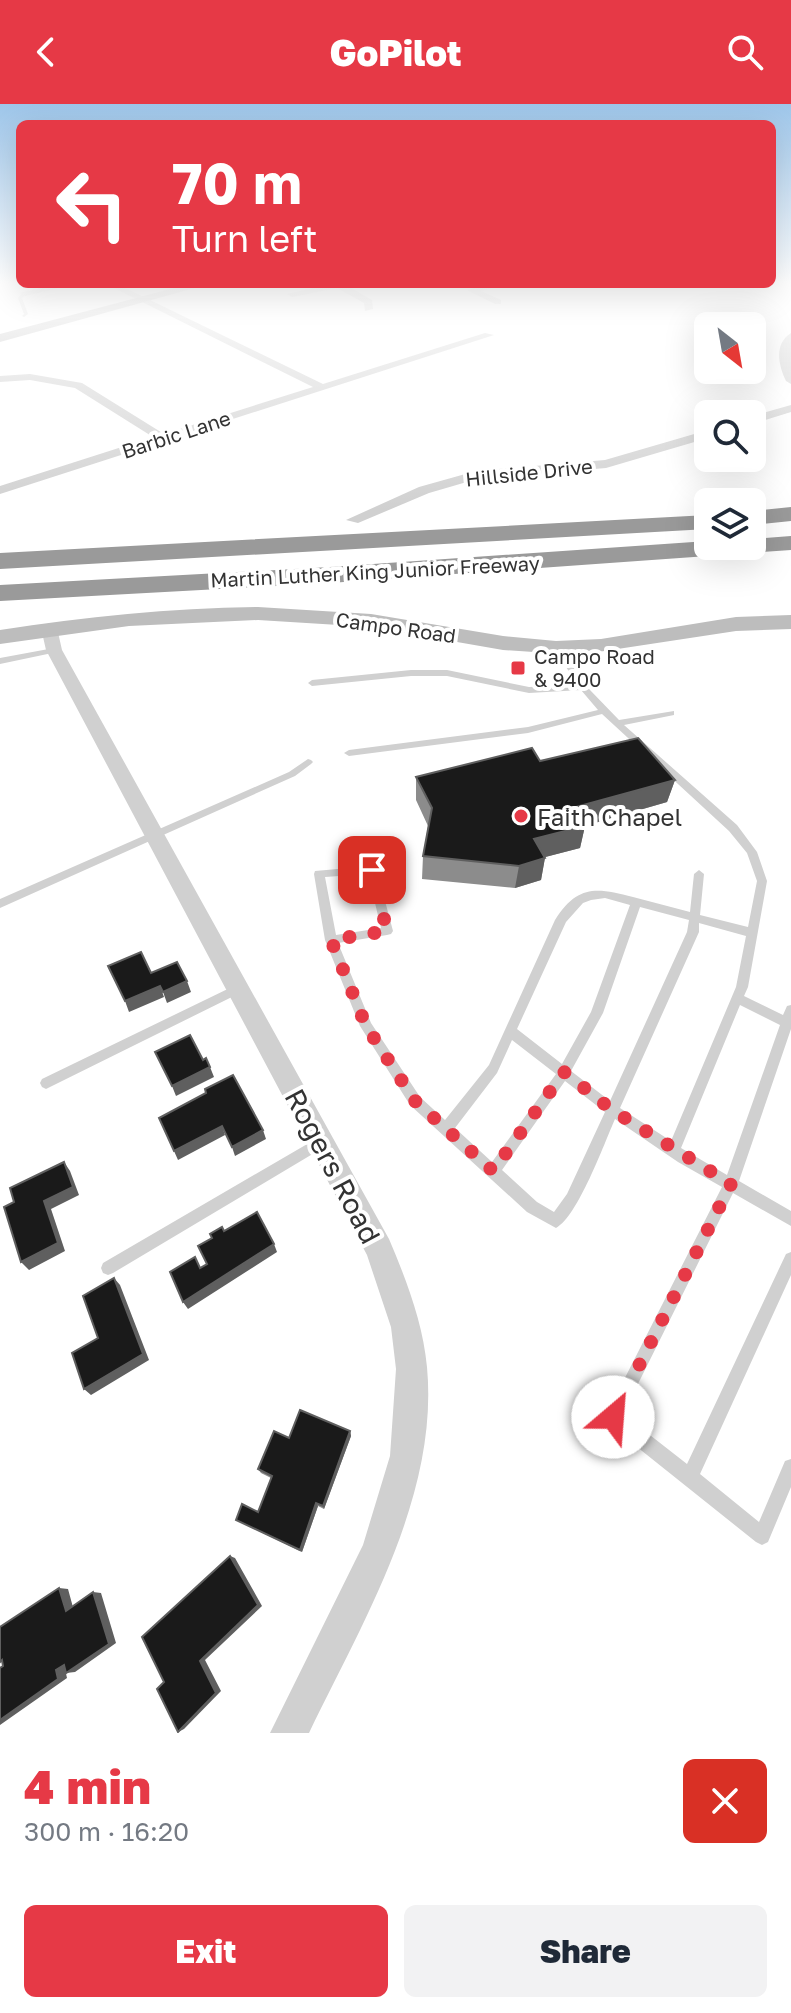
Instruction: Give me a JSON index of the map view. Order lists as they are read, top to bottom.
{
  "streets": {
    "highway": ["Martin Luther King Junior Freeway"],
    "main road": ["Campo Road"],
    "street": ["Barbic Lane", "Hillside Drive", "Rogers Road"]
  },
  "crossings": [
    ["Campo Road", "Rogers Road"]
  ],
  "places": {
    "transit": ["Campo Road & 9400"],
    "other": ["Faith Chapel"]
  },
  "north": "bottom right",
  "page": {
    "header": "GoPilot",
    "turn": ["70 m", "Turn left"],
    "heading": ["4 min", "300 m · 16:20"],
    "buttons": ["Exit", "Share"]
  }
}
